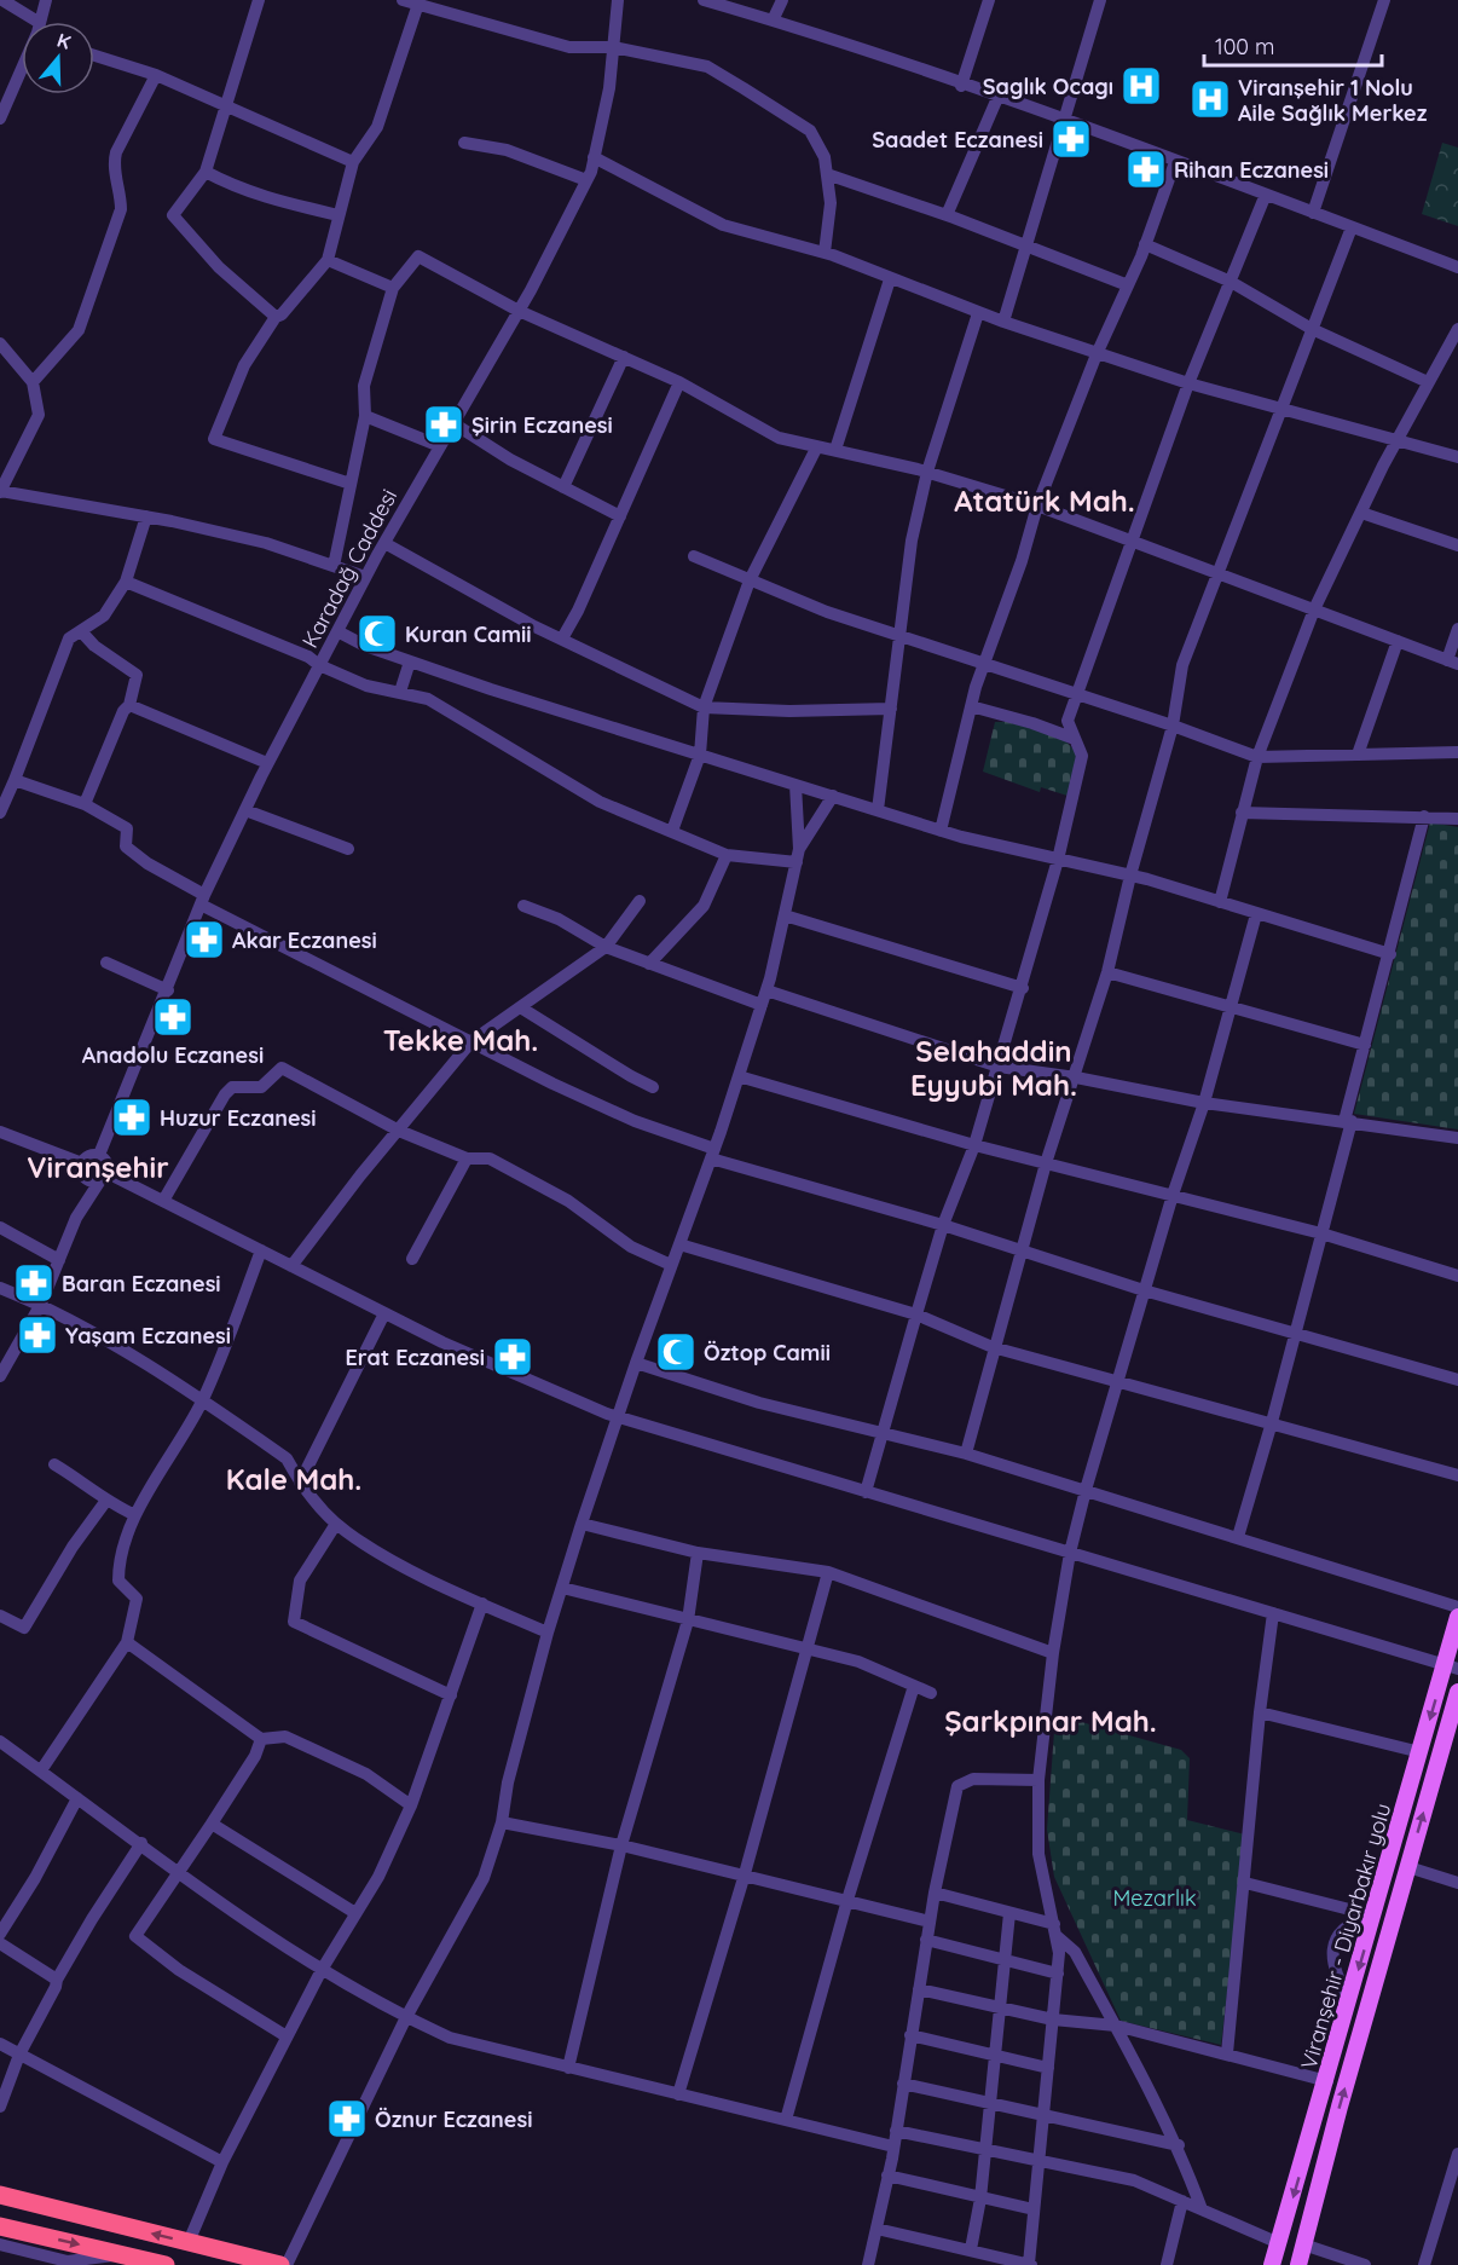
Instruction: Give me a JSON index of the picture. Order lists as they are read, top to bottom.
{
  "streets": {
    "main road": ["Viranşehir - Diyarbakır yolu"],
    "street": ["Karadağ Caddesi"]
  },
  "districts": [
    "Atatürk Mah.",
    "Tekke Mah.",
    "Selahaddin Eyyubi Mah.",
    "Viranşehir",
    "Kale Mah.",
    "Şarkpınar Mah."
  ],
  "parks": ["Mezarlık"],
  "places": {
    "hospital": ["Saglık Ocagı", "Viranşehir 1 Nolu Aile Sağlık Merkez"],
    "pharmacy": [
      "Saadet Eczanesi",
      "Rihan Eczanesi",
      "Şirin Eczanesi",
      "Akar Eczanesi",
      "Anadolu Eczanesi",
      "Huzur Eczanesi",
      "Baran Eczanesi",
      "Yaşam Eczanesi",
      "Erat Eczanesi",
      "Öznur Eczanesi"
    ],
    "mosque": ["Kuran Camii", "Öztop Camii"]
  },
  "scale_bar": "100 m",
  "north": "top"
}
